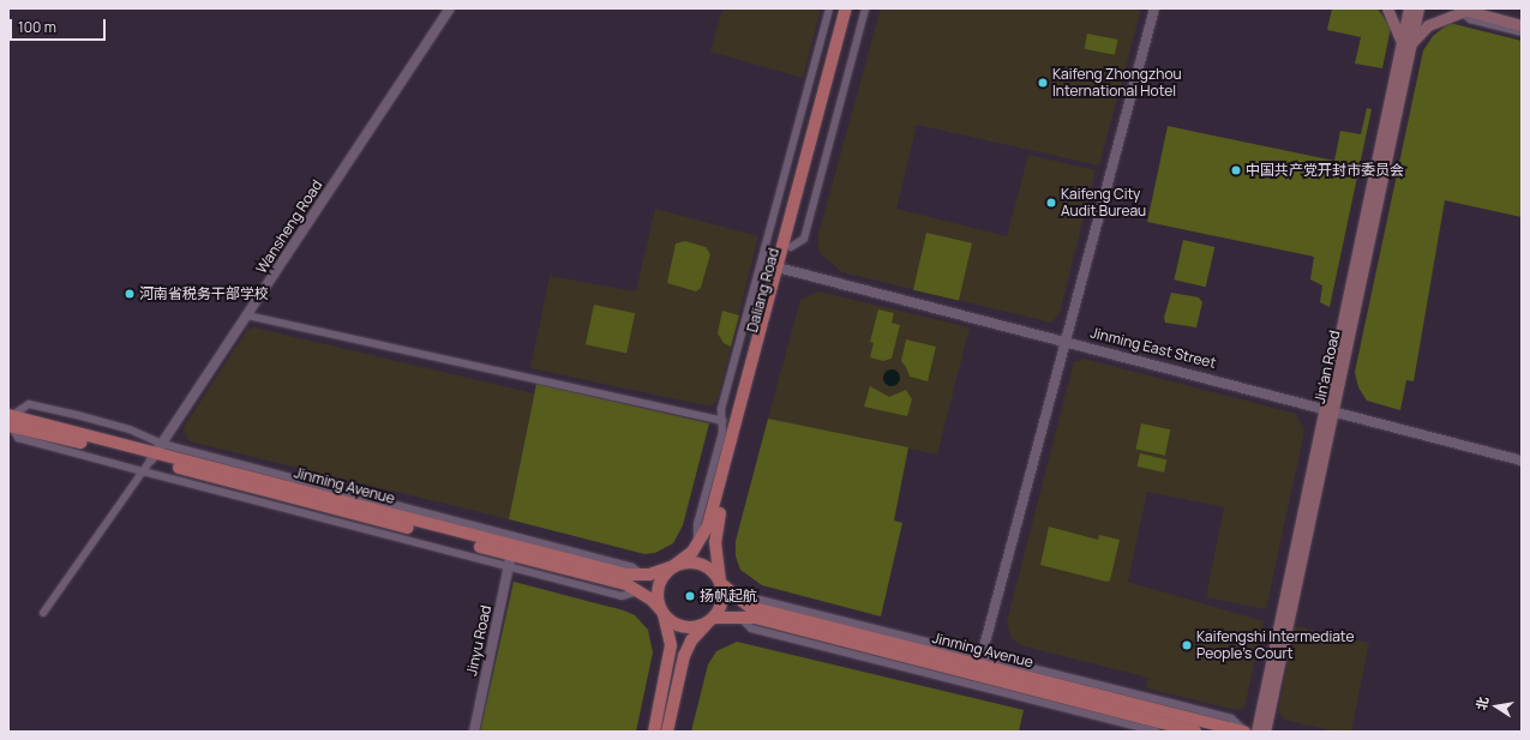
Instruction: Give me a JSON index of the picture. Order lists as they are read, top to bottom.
{
  "streets": {
    "main road": ["Daliang Road", "Jin'an Road", "Jinming Avenue"],
    "street": ["Wansheng Road", "Jinming East Street", "Jinyu Road"]
  },
  "crossings": [
    ["Wansheng Road", "Jinming Avenue"],
    ["Daliang Road", "Jinming East Street"],
    ["Daliang Road", "Jinming Avenue"],
    ["Jinming East Street", "Jin'an Road"],
    ["Jinming Avenue", "Jinyu Road"]
  ],
  "places": [
    "Kaifeng Zhongzhou International Hotel",
    "中国共产党开封市委员会",
    "Kaifeng City Audit Bureau",
    "河南省税务干部学校",
    "扬帆起航",
    "Kaifengshi Intermediate People's Court"
  ],
  "scale_bar": "100 m",
  "north": "left"
}
